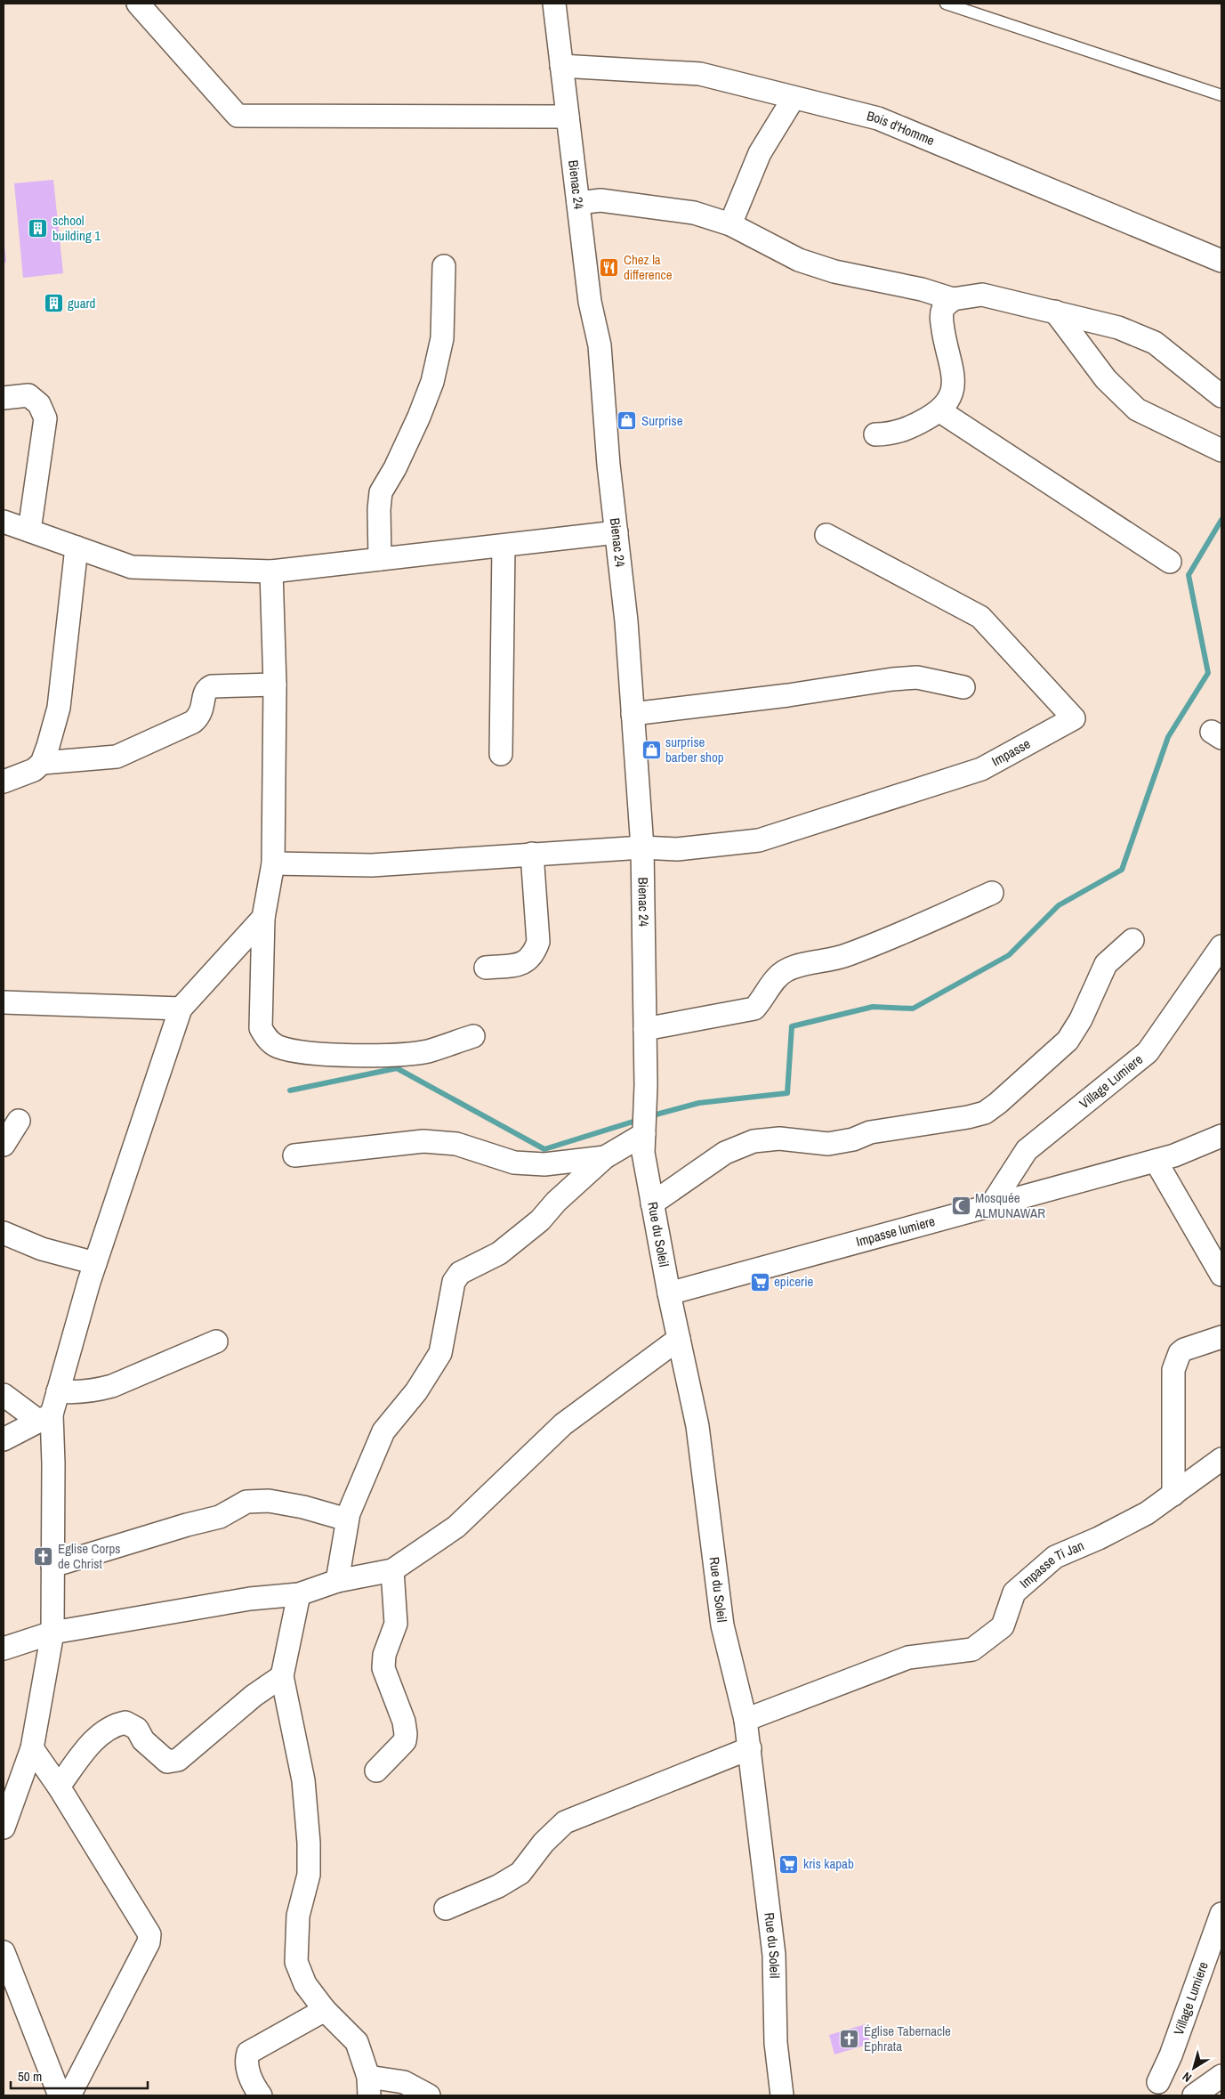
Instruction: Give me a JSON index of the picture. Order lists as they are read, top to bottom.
{
  "streets": {
    "street": [
      "Bois d'Homme",
      "Bienac 24",
      "Impasse",
      "Village Lumiere",
      "Impasse lumiere",
      "Rue du Soleil",
      "Impasse Ti Jan"
    ]
  },
  "crossings": [
    ["Bois d'Homme", "Bienac 24"],
    ["Bienac 24", "Impasse"],
    ["Bienac 24", "Rue du Soleil"],
    ["Village Lumiere", "Impasse lumiere"],
    ["Impasse lumiere", "Rue du Soleil"],
    ["Rue du Soleil", "Impasse Ti Jan"]
  ],
  "places": {
    "building": ["school building 1", "guard"],
    "restaurant": ["Chez la difference"],
    "shop": ["Surprise", "surprise barber shop"],
    "mosque": ["Mosquée ALMUNAWAR"],
    "supermarket": ["epicerie", "kris kapab"],
    "church": ["Eglise Corps de Christ", "Église Tabernacle Ephrata"]
  },
  "scale_bar": "50 m",
  "north": "bottom left"
}
